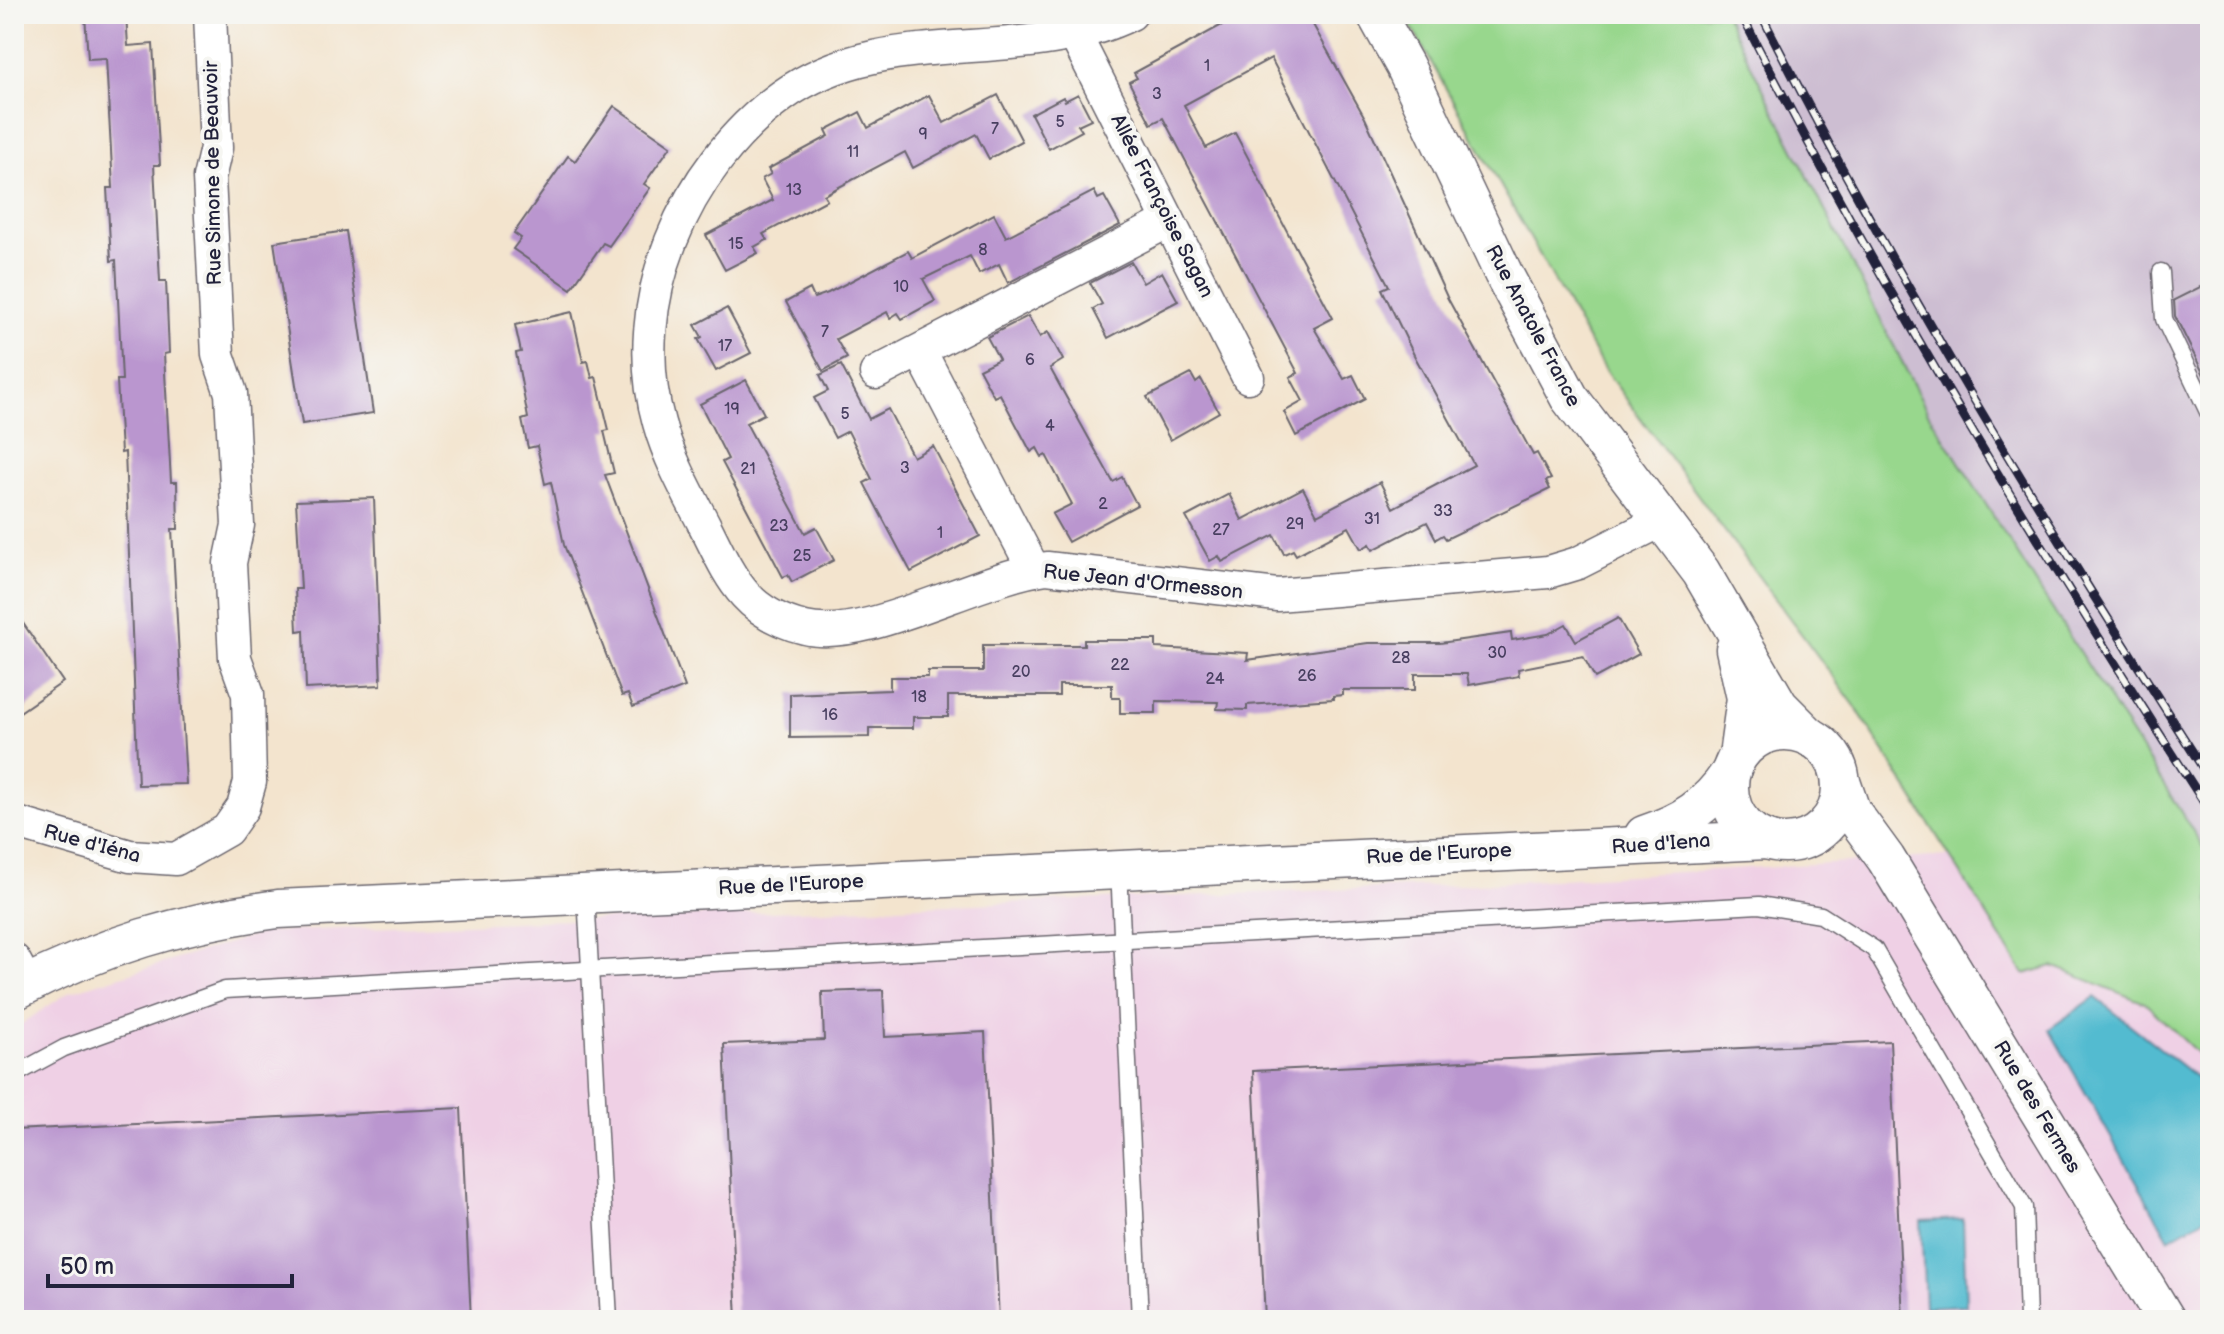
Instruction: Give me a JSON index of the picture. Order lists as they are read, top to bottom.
{
  "streets": {
    "street": [
      "Rue Simone de Beauvoir",
      "Allée Françoise Sagan",
      "Rue Anatole France",
      "Rue Jean d'Ormesson",
      "Rue d'Iéna",
      "Rue d'Iena",
      "Rue de l'Europe",
      "Rue des Fermes"
    ]
  },
  "crossings": [
    ["Rue Simone de Beauvoir", "Rue d'Iéna"],
    ["Allée Françoise Sagan", "Rue Jean d'Ormesson"],
    ["Rue Anatole France", "Rue Jean d'Ormesson"],
    ["Rue Anatole France", "Rue d'Iena"],
    ["Rue Anatole France", "Rue des Fermes"],
    ["Rue d'Iena", "Rue de l'Europe"],
    ["Rue d'Iena", "Rue des Fermes"]
  ],
  "house_numbers": [
    "1",
    "3",
    "5",
    "7",
    "9",
    "11",
    "13",
    "15",
    "8",
    "10",
    "7",
    "17",
    "6",
    "19",
    "5",
    "4",
    "3",
    "21",
    "2",
    "33",
    "31",
    "29",
    "23",
    "27",
    "1",
    "25",
    "30",
    "28",
    "22",
    "20",
    "26",
    "24",
    "18",
    "16"
  ],
  "scale_bar": "50 m"
}
